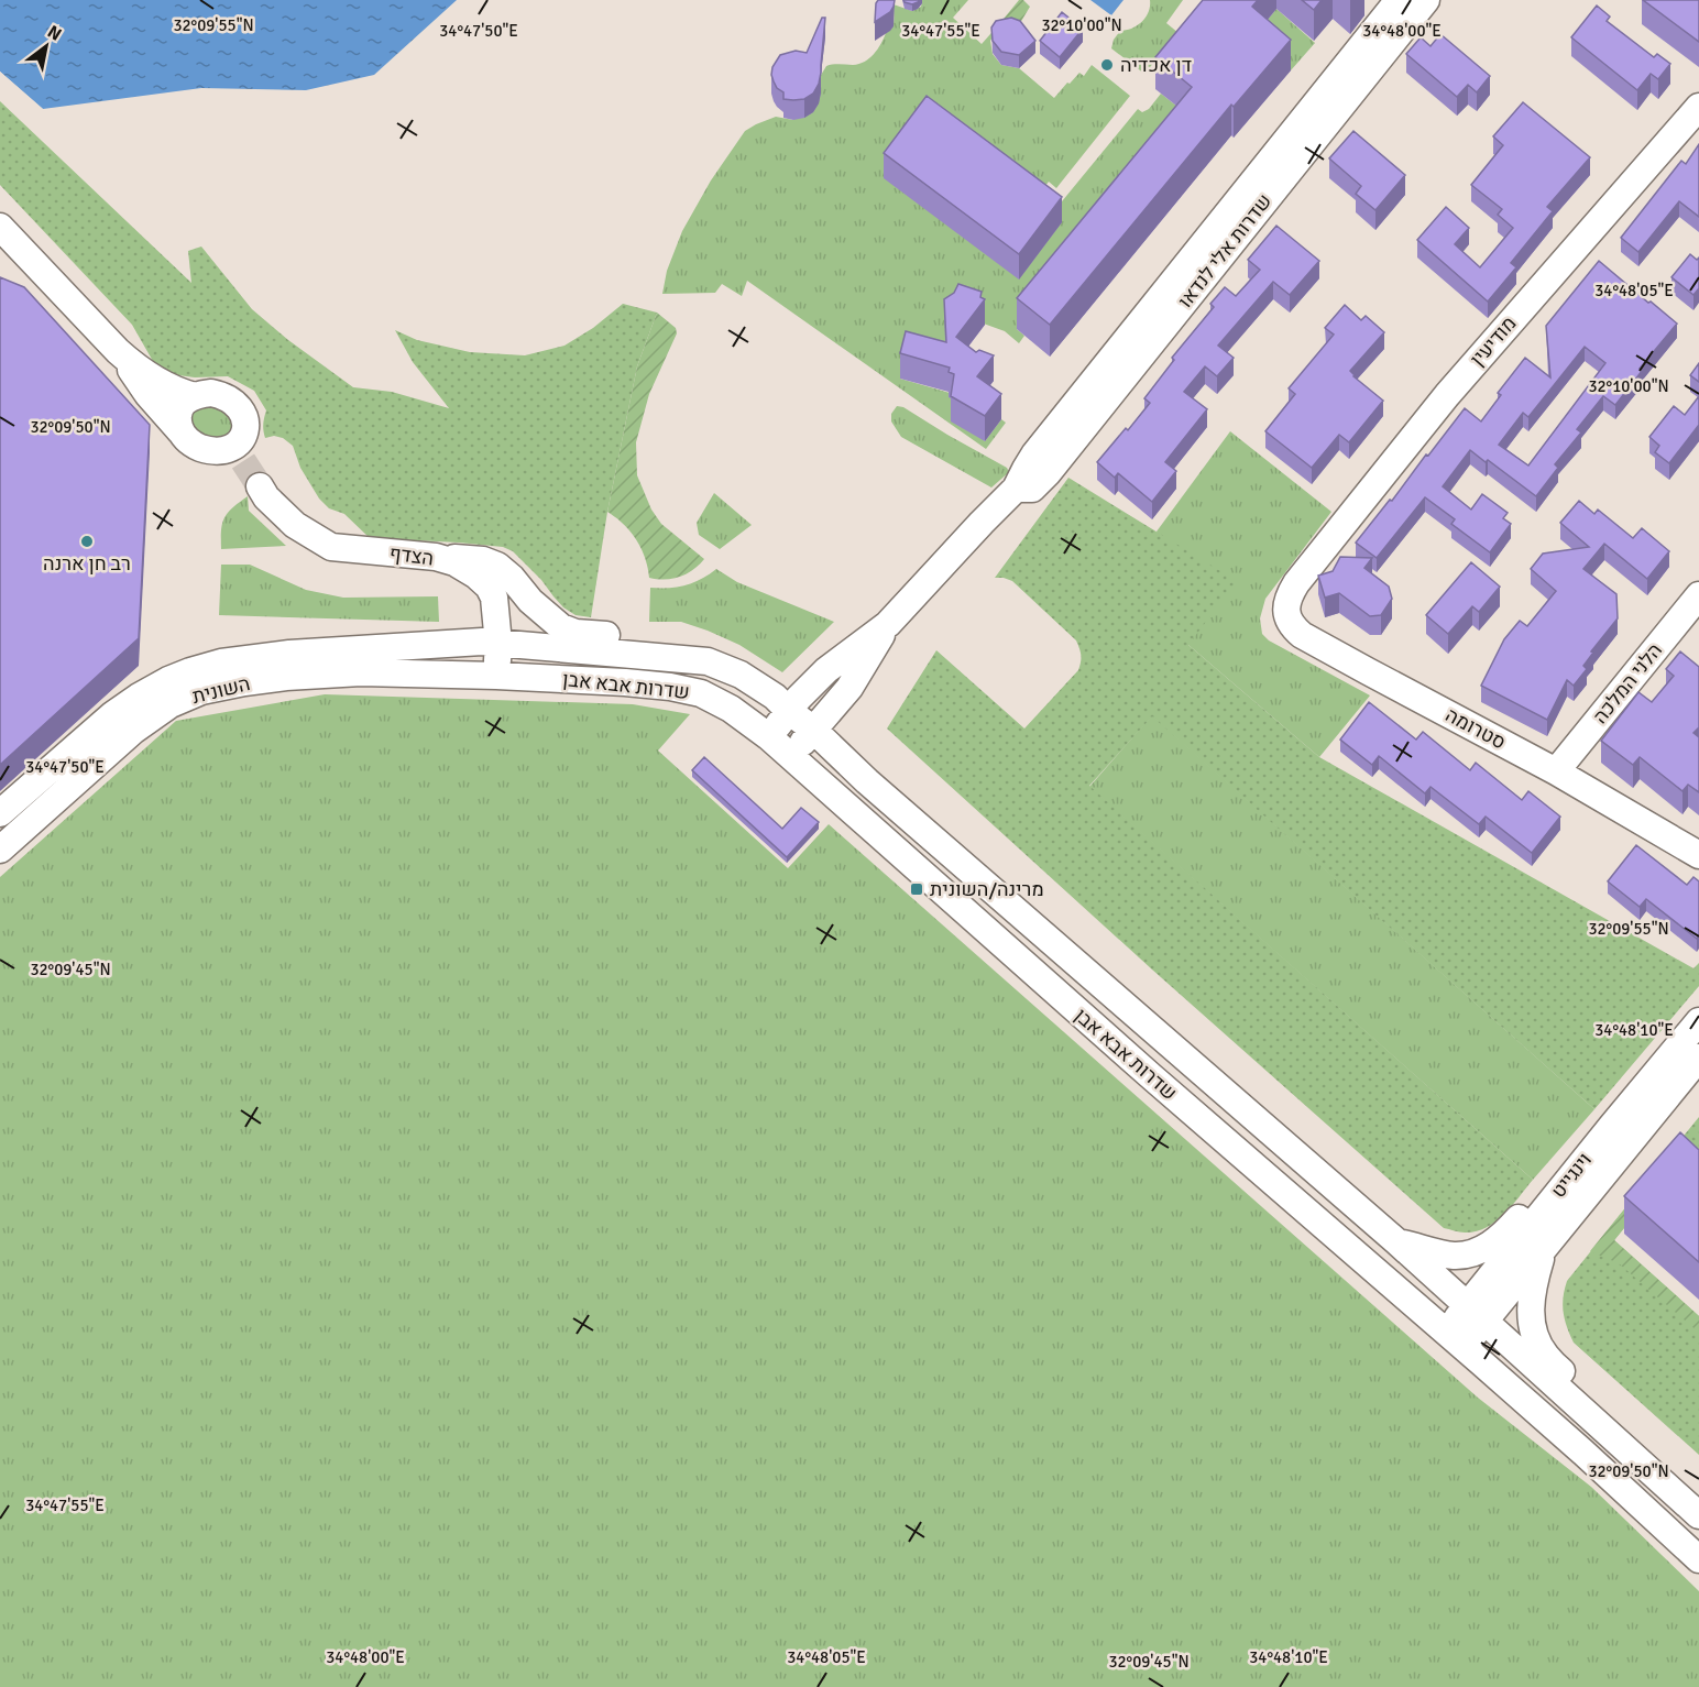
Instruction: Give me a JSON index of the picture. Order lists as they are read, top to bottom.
{
  "streets": {
    "street": [
      "שדרות אלי לנדאו",
      "מודיעין",
      "הצדף",
      "הלני המלכה",
      "שדרות אבא אבן",
      "השונית",
      "סטרומה",
      "וינגייט"
    ]
  },
  "crossings": [
    ["שדרות אלי לנדאו", "שדרות אבא אבן"],
    ["מודיעין", "סטרומה"],
    ["הצדף", "שדרות אבא אבן"],
    ["הצדף", "השונית"],
    ["הלני המלכה", "סטרומה"],
    ["שדרות אבא אבן", "השונית"],
    ["שדרות אבא אבן", "וינגייט"]
  ],
  "places": {
    "other": ["דן אכדיה", "רב חן ארנה"],
    "transit": ["מרינה/השונית"]
  },
  "north": "top right",
  "coordinates": [
    "32°09'55\"N",
    "32°10'00\"N",
    "34°47'50\"E",
    "34°47'55\"E",
    "34°48'00\"E",
    "34°48'05\"E",
    "32°09'50\"N",
    "32°09'45\"N",
    "34°48'10\"E"
  ]
}
